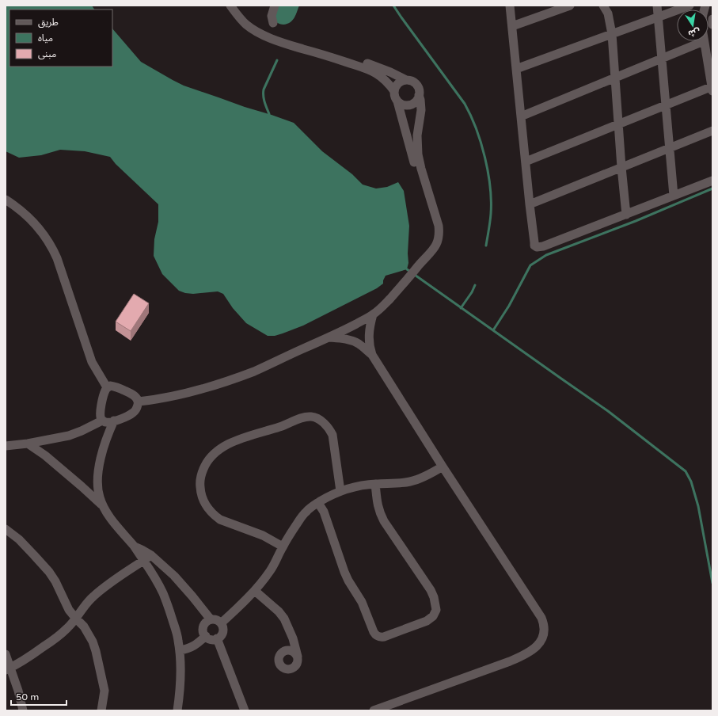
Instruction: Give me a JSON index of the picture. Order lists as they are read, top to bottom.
{
  "legend": ["طريق", "مياه", "مبنى"],
  "scale_bar": "50 m",
  "north": "bottom"
}
